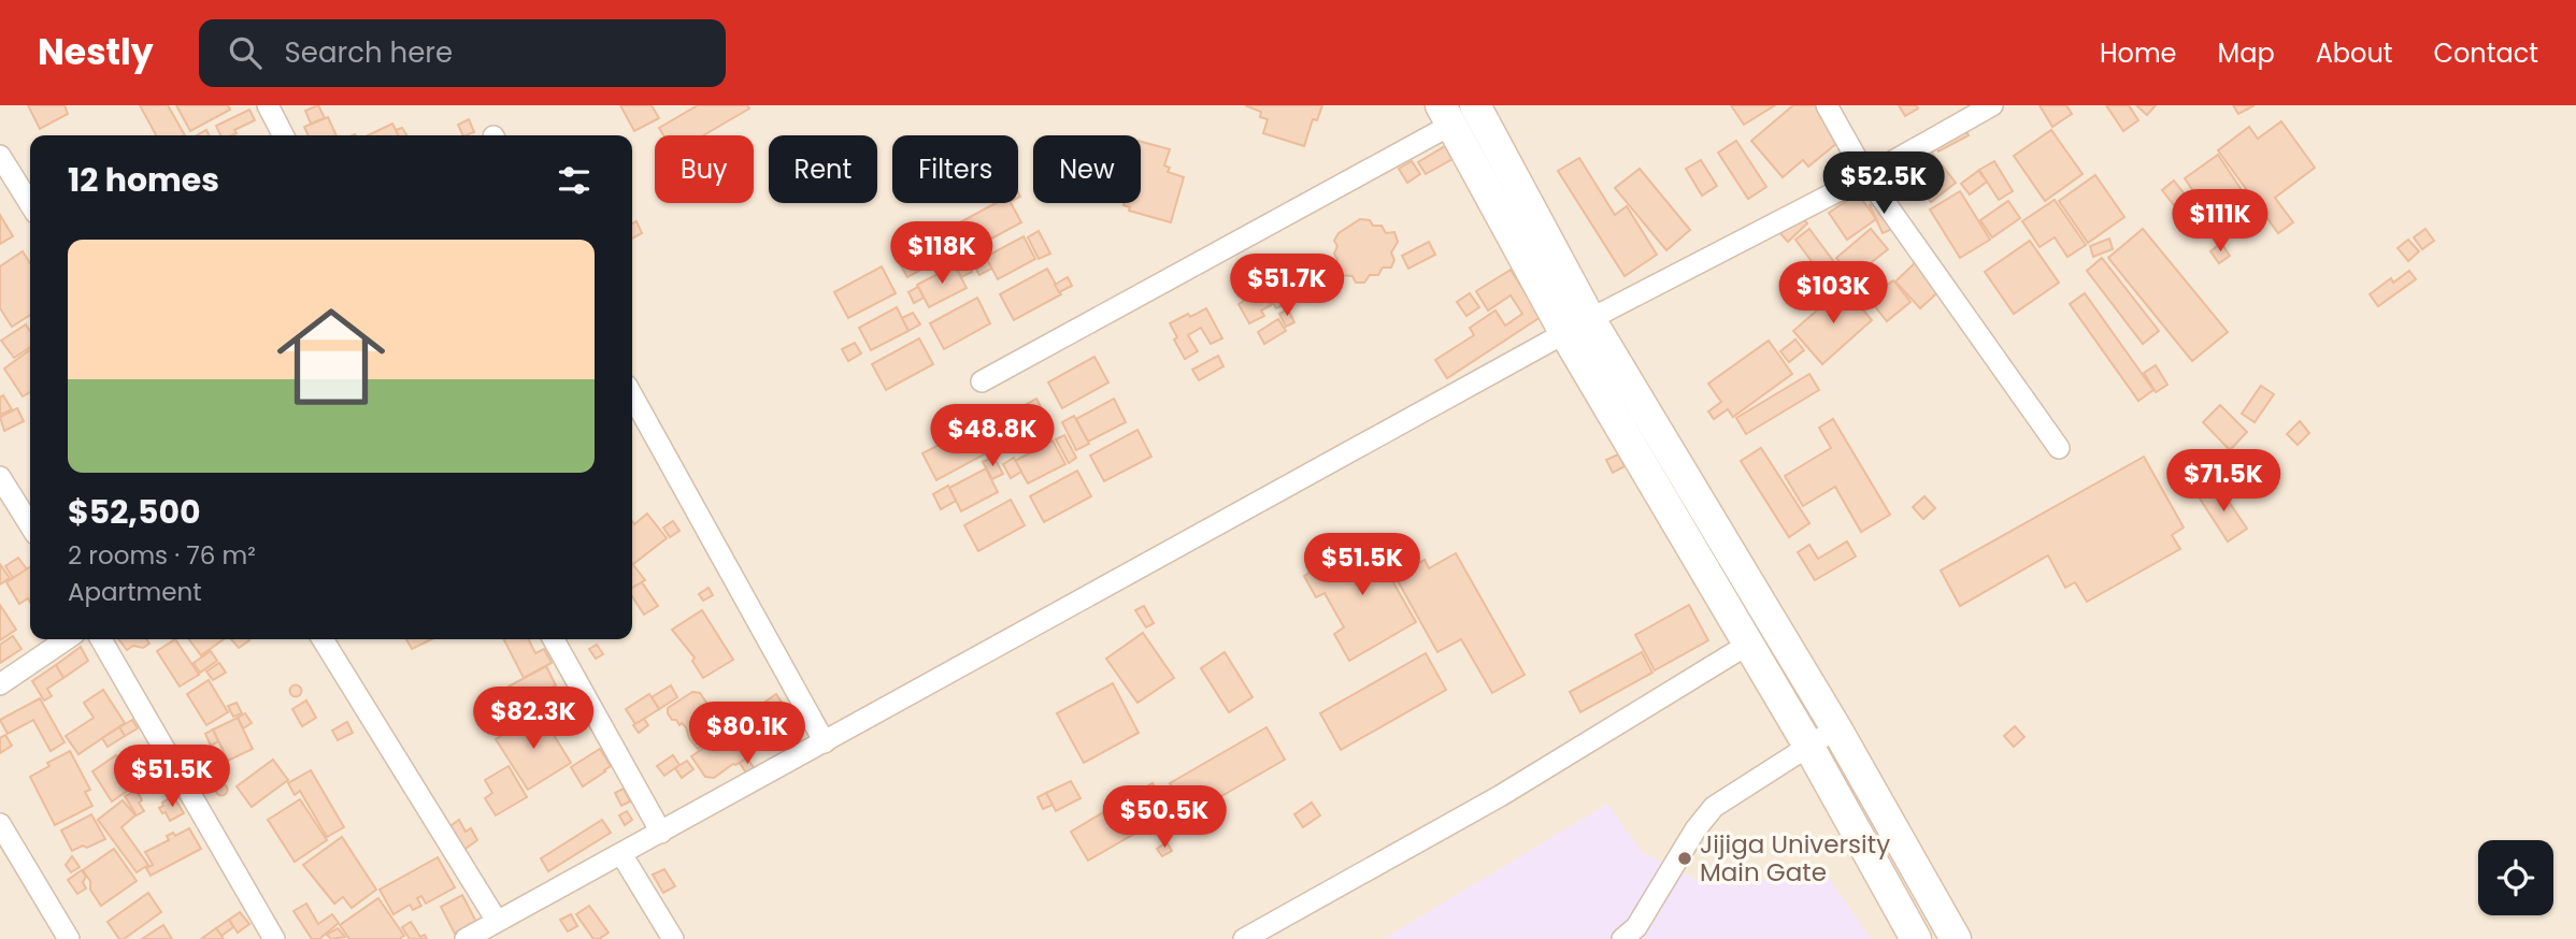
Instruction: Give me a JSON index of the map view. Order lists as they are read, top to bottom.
{
  "places": ["Jijiga University Main Gate"],
  "page": {
    "header": "Nestly",
    "search": "Search here",
    "nav": [
      "Home",
      "Map",
      "About",
      "Contact"
    ],
    "chip": [
      "Buy",
      "Rent",
      "Filters",
      "New"
    ],
    "heading": "12 homes",
    "price": [
      "$52.5K",
      "$111K",
      "$118K",
      "$51.7K",
      "$103K",
      "$48.8K",
      "$71.5K",
      "$51.5K",
      "$82.3K",
      "$80.1K",
      "$51.5K",
      "$50.5K"
    ],
    "list": [
      {
        "name": "$52,500",
        "note": "2 rooms · 76 m² · Apartment"
      }
    ]
  }
}
